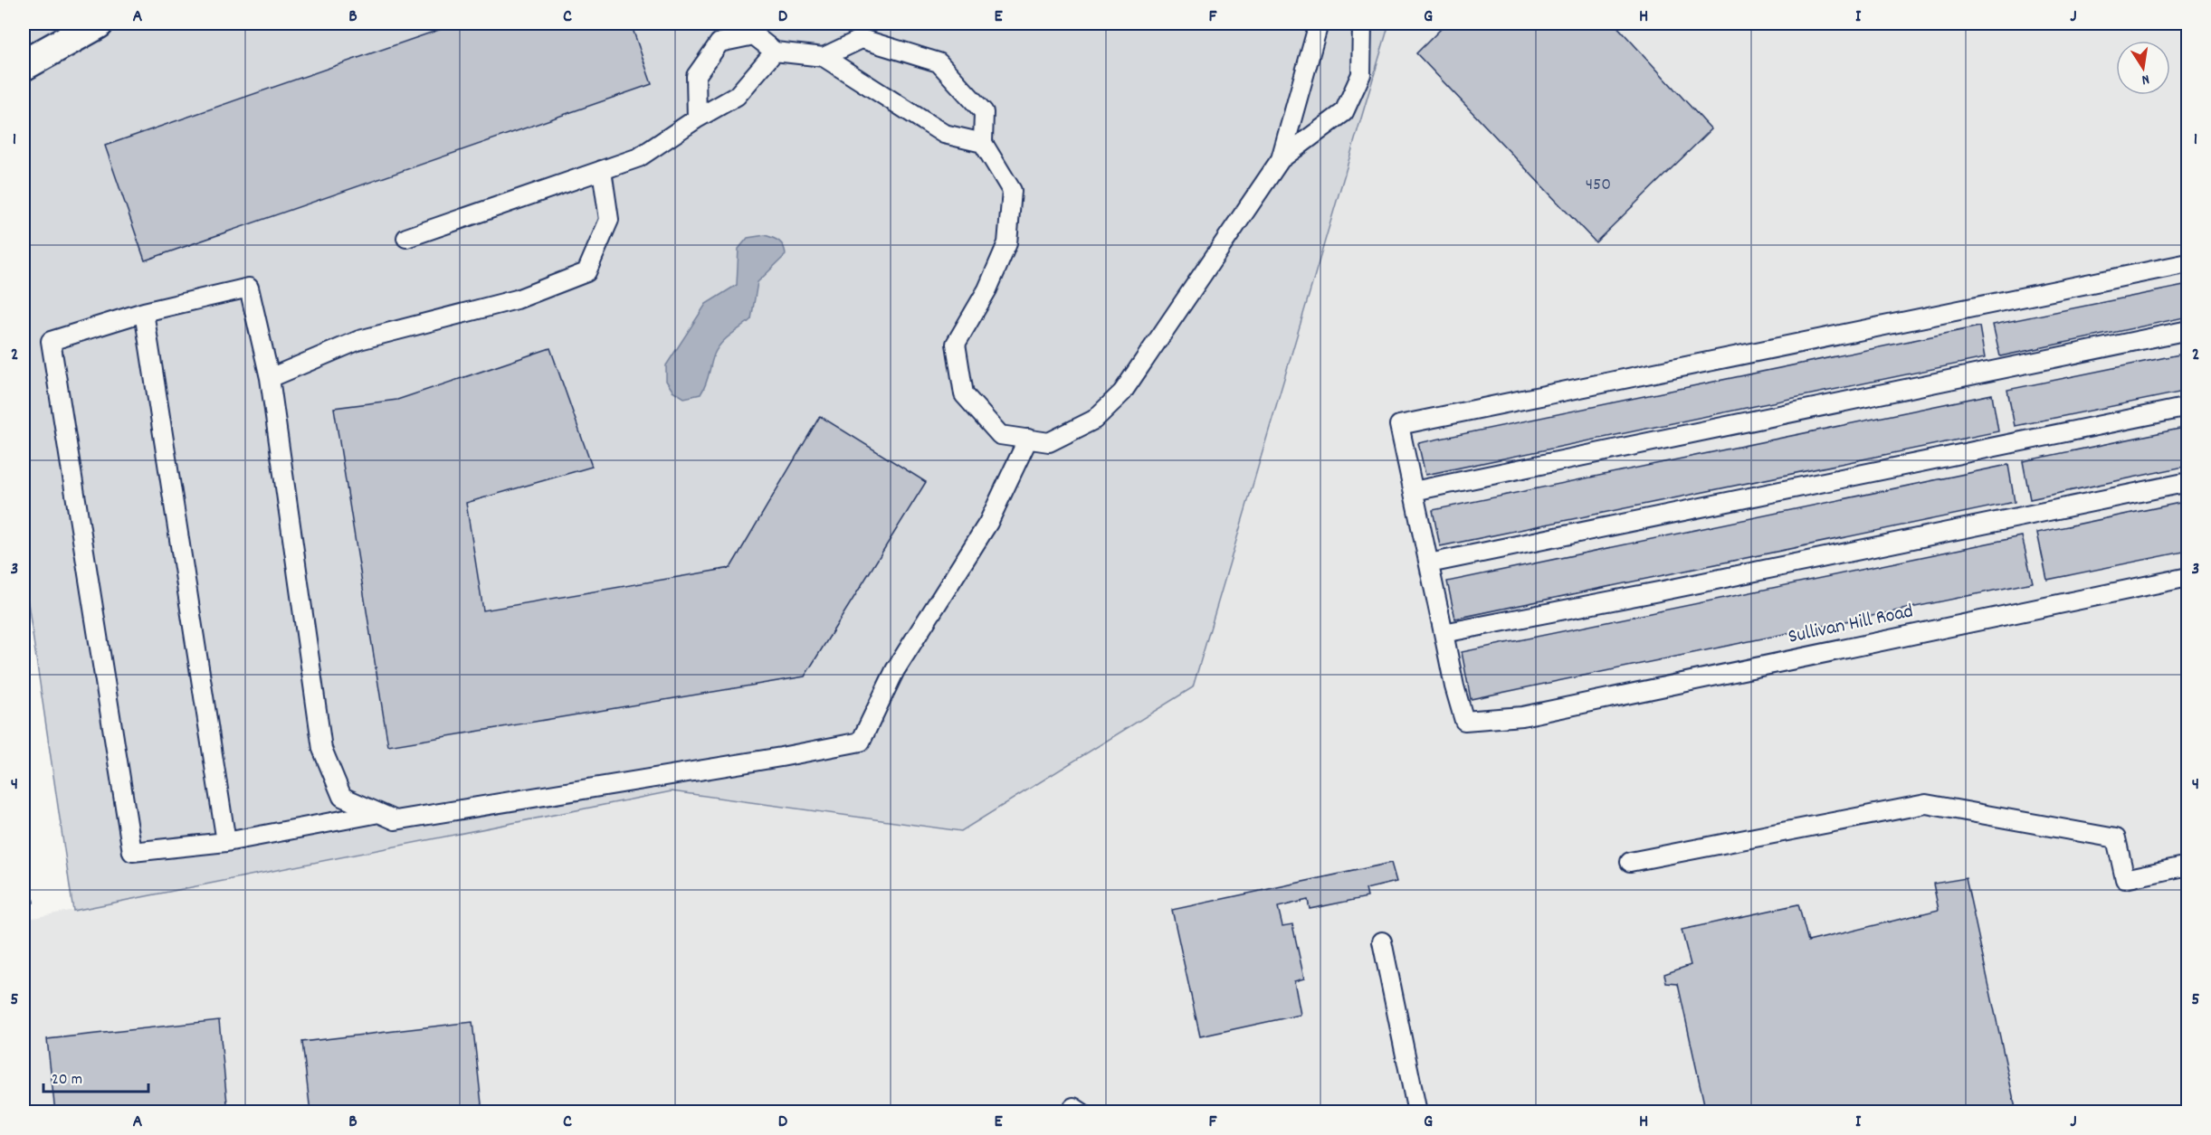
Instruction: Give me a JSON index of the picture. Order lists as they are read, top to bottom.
{
  "streets": {
    "lane": ["Sullivan Hill Road"]
  },
  "house_numbers": ["450"],
  "scale_bar": "20 m",
  "north": "bottom",
  "grid": {
    "columns": [
      "A",
      "B",
      "C",
      "D",
      "E",
      "F",
      "G",
      "H",
      "I",
      "J"
    ],
    "rows": [
      "1",
      "2",
      "3",
      "4",
      "5"
    ]
  }
}
